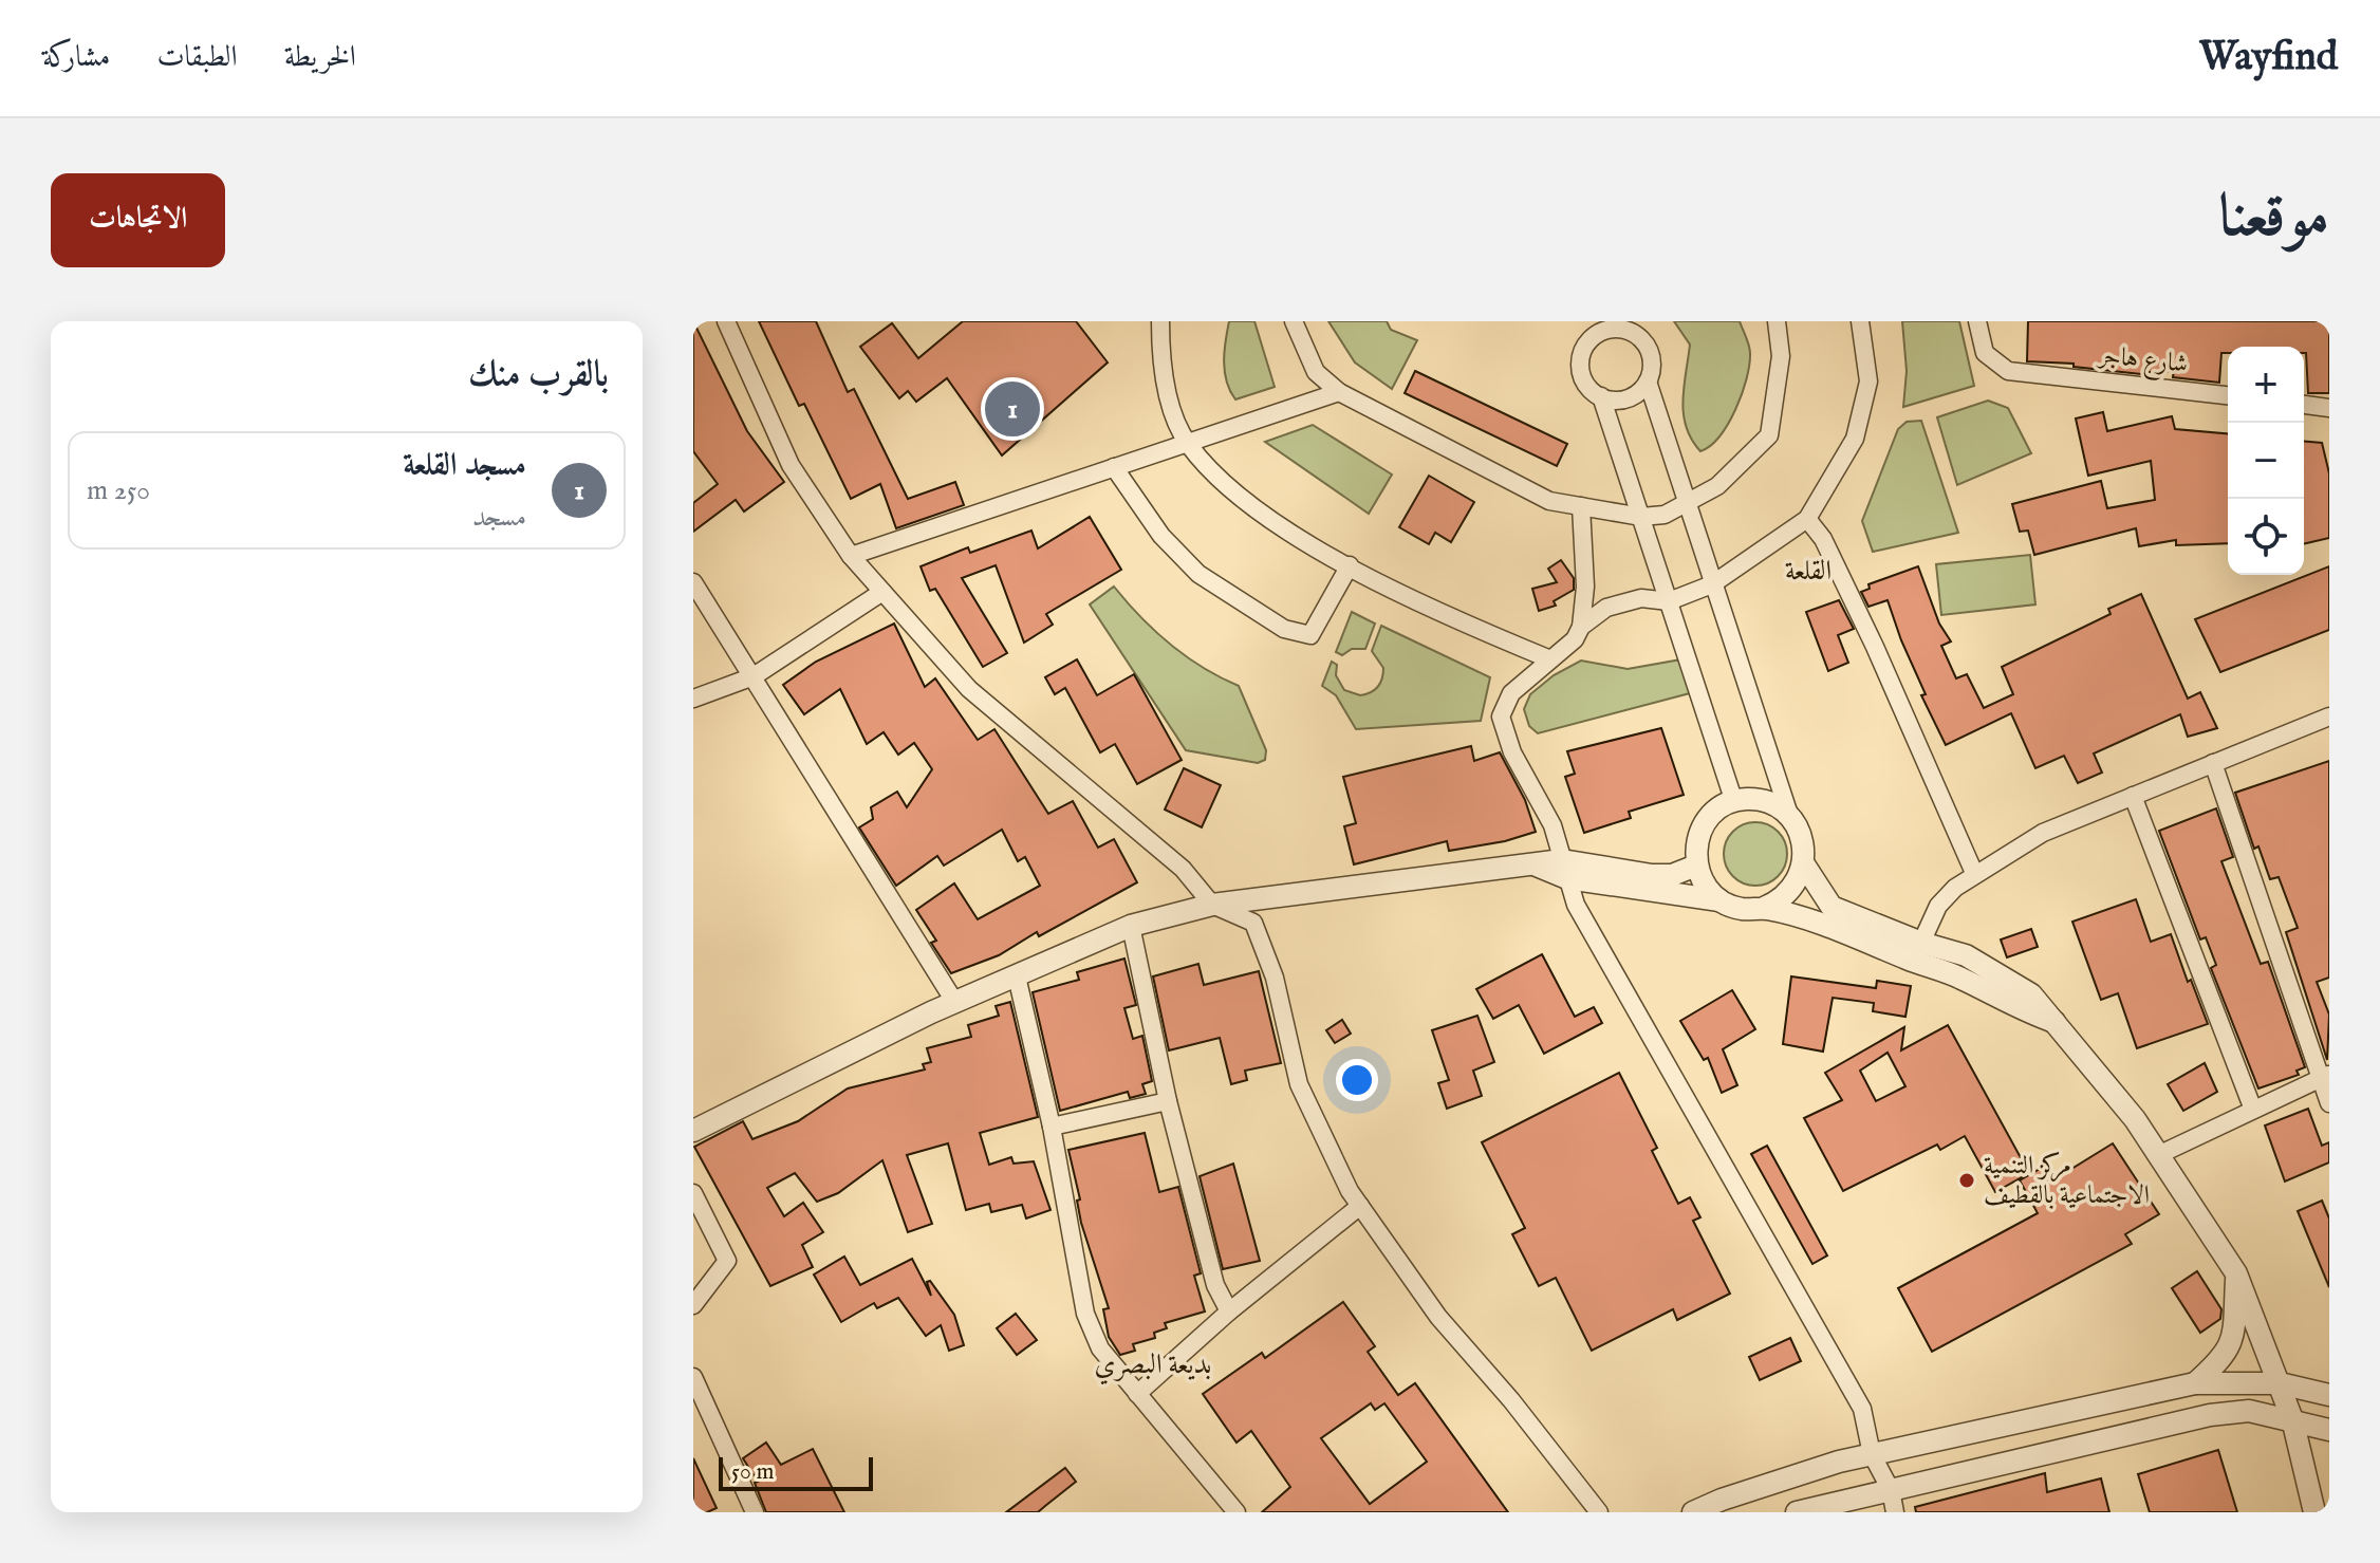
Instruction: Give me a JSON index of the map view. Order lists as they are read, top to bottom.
{
  "streets": {
    "street": ["شارع هاجر"]
  },
  "districts": ["القلعة", "بديعة البصري"],
  "places": ["مركز التنمية الاجتماعية بالقطيف"],
  "scale_bar": "50 m",
  "page": {
    "header": "Wayfind",
    "nav": ["الخريطة", "الطبقات", "مشاركة"],
    "title": "موقعنا",
    "buttons": "الاتجاهات",
    "heading": "بالقرب منك",
    "map_buttons": ["+", "−"],
    "pins": "1",
    "list": [
      {
        "mark": "1",
        "name": "مسجد القلعة",
        "note": "مسجد",
        "value": "250 m"
      }
    ],
    "scale": "50 m"
  }
}
